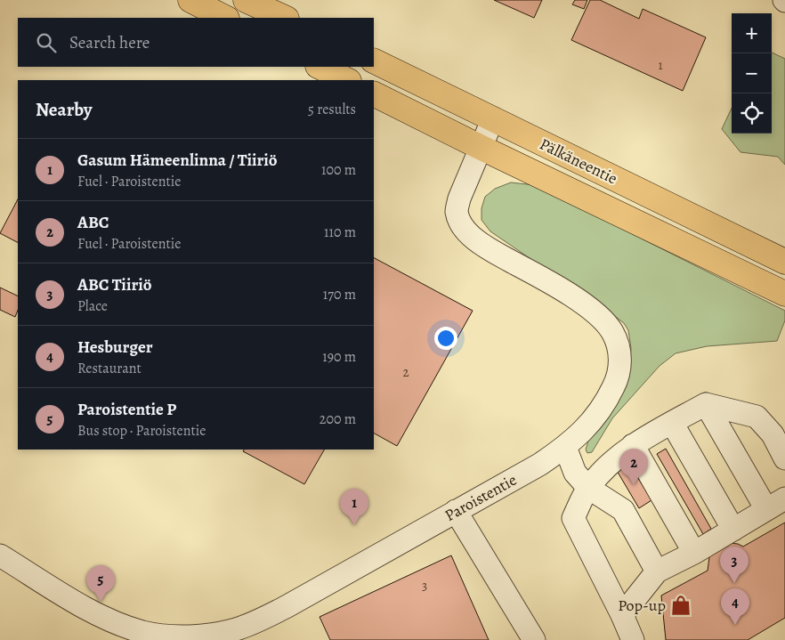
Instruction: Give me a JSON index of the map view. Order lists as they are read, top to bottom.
{
  "streets": {
    "main road": ["Pälkäneentie"],
    "street": ["Paroistentie"]
  },
  "crossings": [
    ["Pälkäneentie", "Paroistentie"]
  ],
  "places": {
    "shop": ["Pop-up"]
  },
  "house_numbers": ["1", "2", "3"],
  "page": {
    "map_buttons": ["+", "−"],
    "search": "Search here",
    "heading": ["Nearby", "5 results"],
    "list": [
      {
        "mark": "1",
        "name": "Gasum Hämeenlinna / Tiiriö",
        "note": "Fuel · Paroistentie",
        "value": "100 m"
      },
      {
        "mark": "2",
        "name": "ABC",
        "note": "Fuel · Paroistentie",
        "value": "110 m"
      },
      {
        "mark": "3",
        "name": "ABC Tiiriö",
        "note": "Place",
        "value": "170 m"
      },
      {
        "mark": "4",
        "name": "Hesburger",
        "note": "Restaurant",
        "value": "190 m"
      },
      {
        "mark": "5",
        "name": "Paroistentie P",
        "note": "Bus stop · Paroistentie",
        "value": "200 m"
      }
    ],
    "pins": [
      "2",
      "1",
      "3",
      "5",
      "4"
    ]
  }
}
